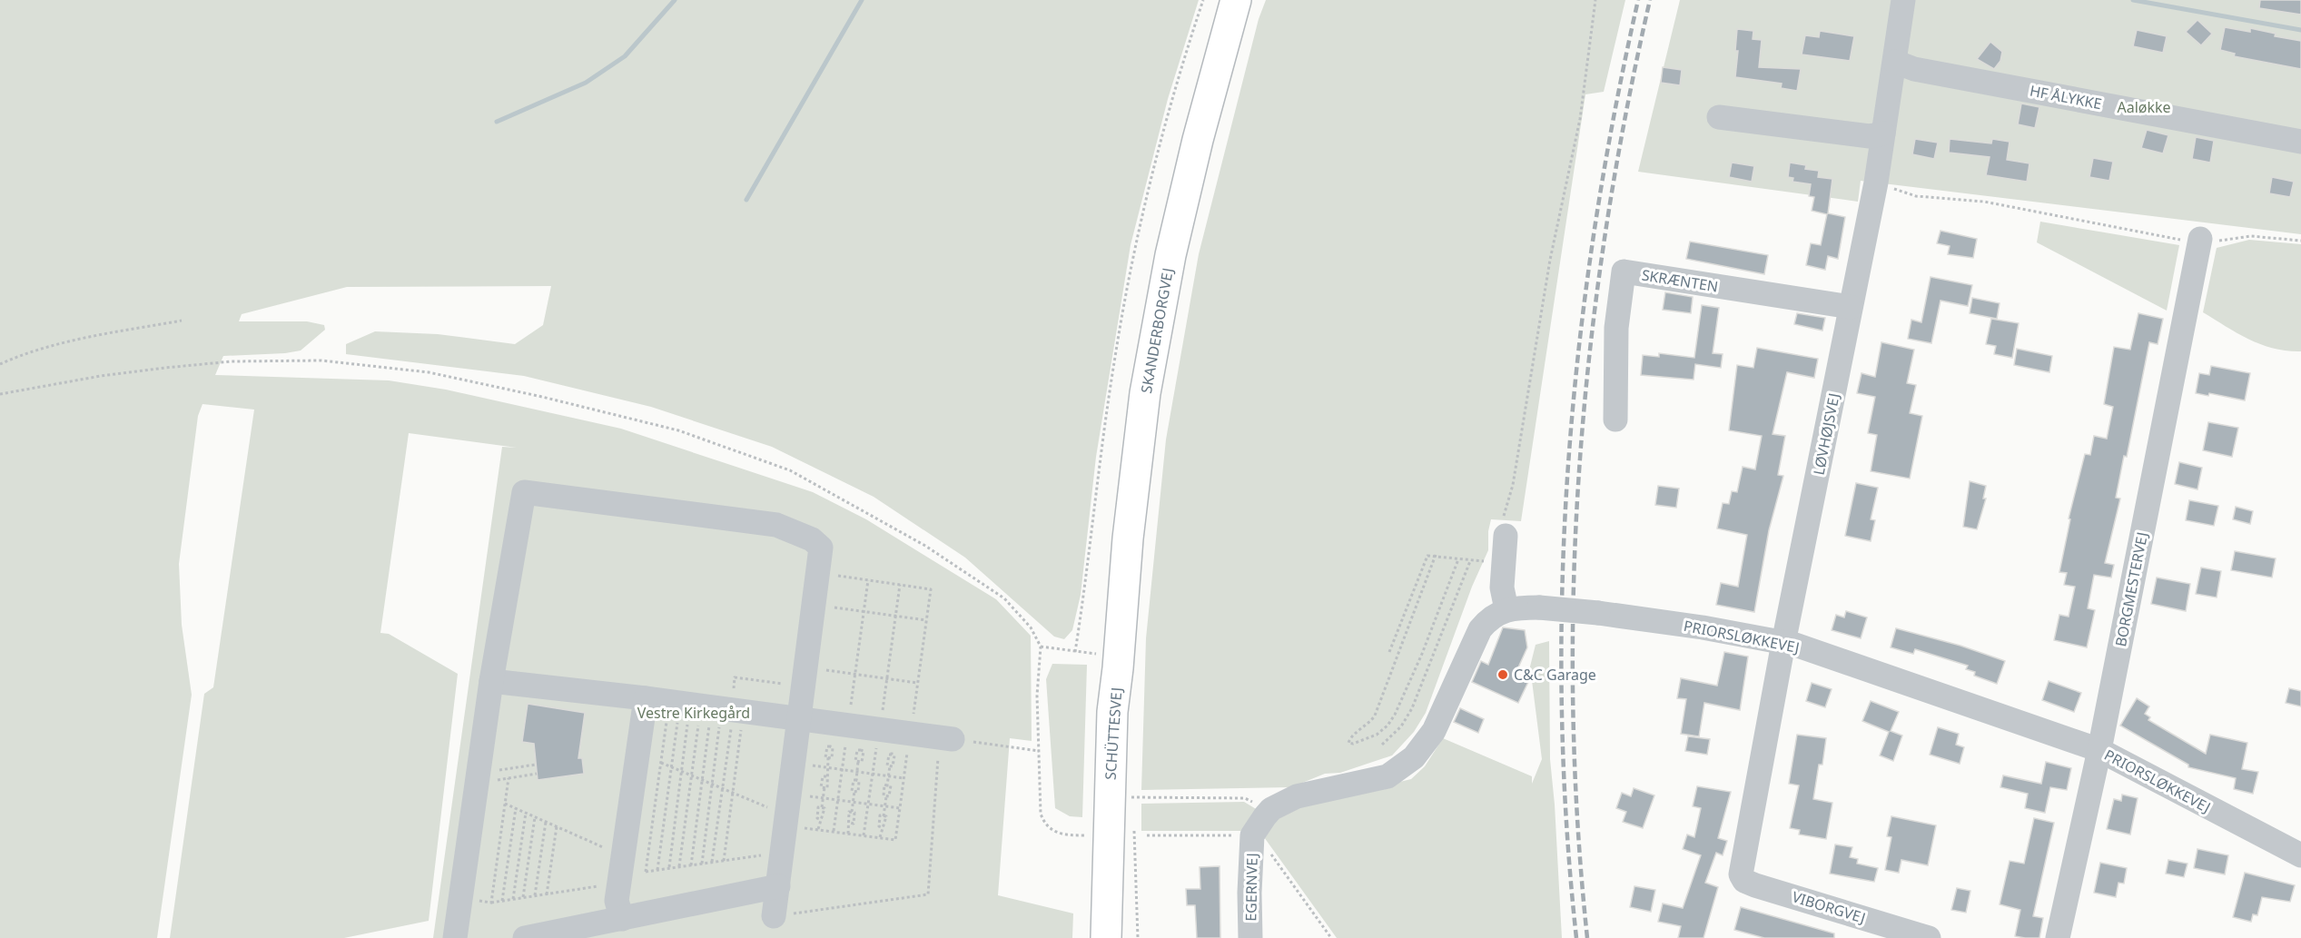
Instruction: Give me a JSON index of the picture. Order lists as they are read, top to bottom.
{
  "streets": {
    "main road": ["SKANDERBORGVEJ", "SCHÜTTESVEJ"],
    "street": [
      "HF ÅLYKKE",
      "SKRÆNTEN",
      "LØVHØJSVEJ",
      "BORGMESTERVEJ",
      "PRIORSLØKKEVEJ",
      "EGERNVEJ",
      "VIBORGVEJ"
    ]
  },
  "crossings": [
    ["HF ÅLYKKE", "LØVHØJSVEJ"],
    ["SKRÆNTEN", "LØVHØJSVEJ"],
    ["SKANDERBORGVEJ", "SCHÜTTESVEJ"],
    ["LØVHØJSVEJ", "PRIORSLØKKEVEJ"],
    ["LØVHØJSVEJ", "VIBORGVEJ"],
    ["BORGMESTERVEJ", "PRIORSLØKKEVEJ"]
  ],
  "parks": ["Aaløkke", "Vestre Kirkegård"],
  "places": ["C&C Garage"]
}
